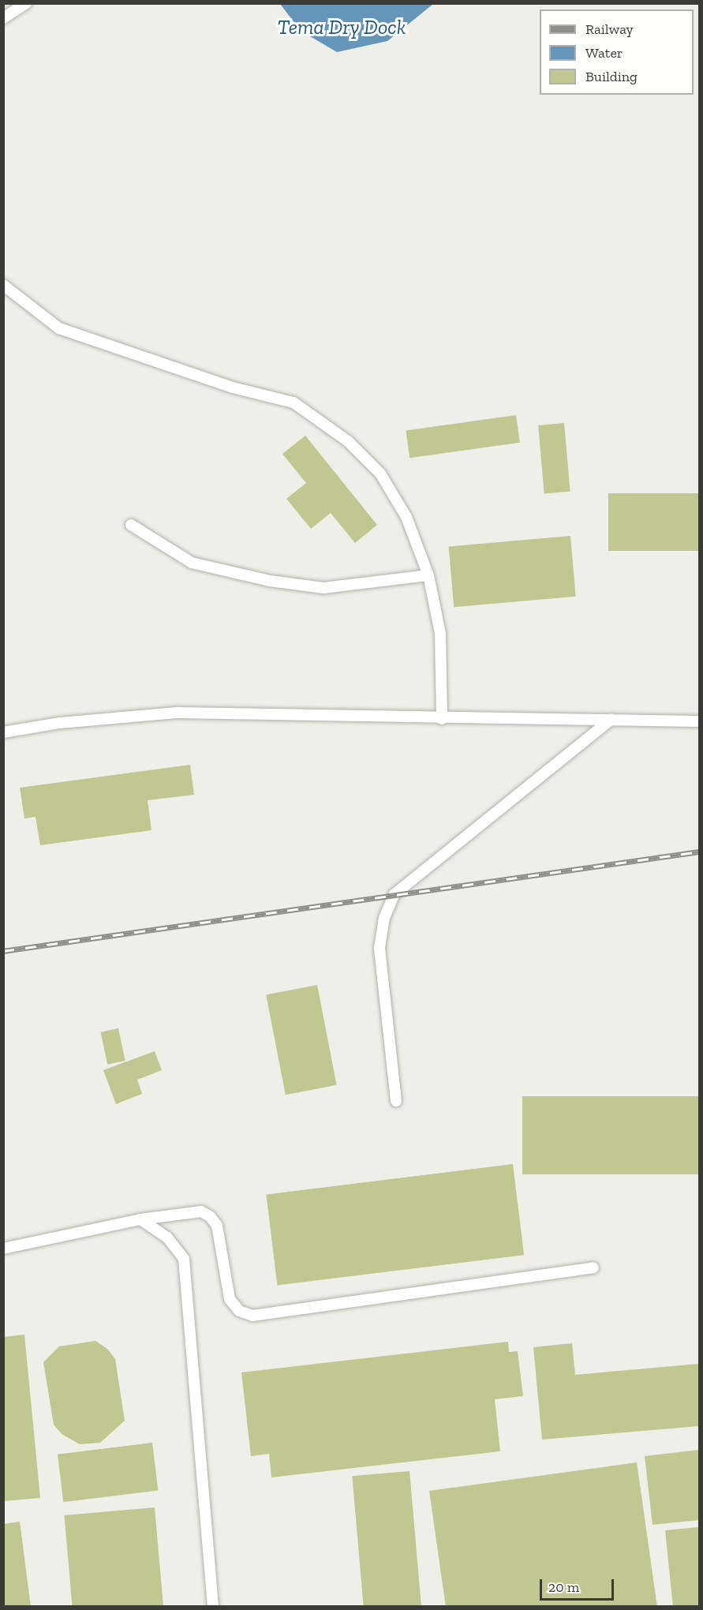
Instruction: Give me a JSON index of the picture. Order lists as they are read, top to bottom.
{
  "water": ["Tema Dry Dock"],
  "legend": ["Railway", "Water", "Building"],
  "scale_bar": "20 m"
}
